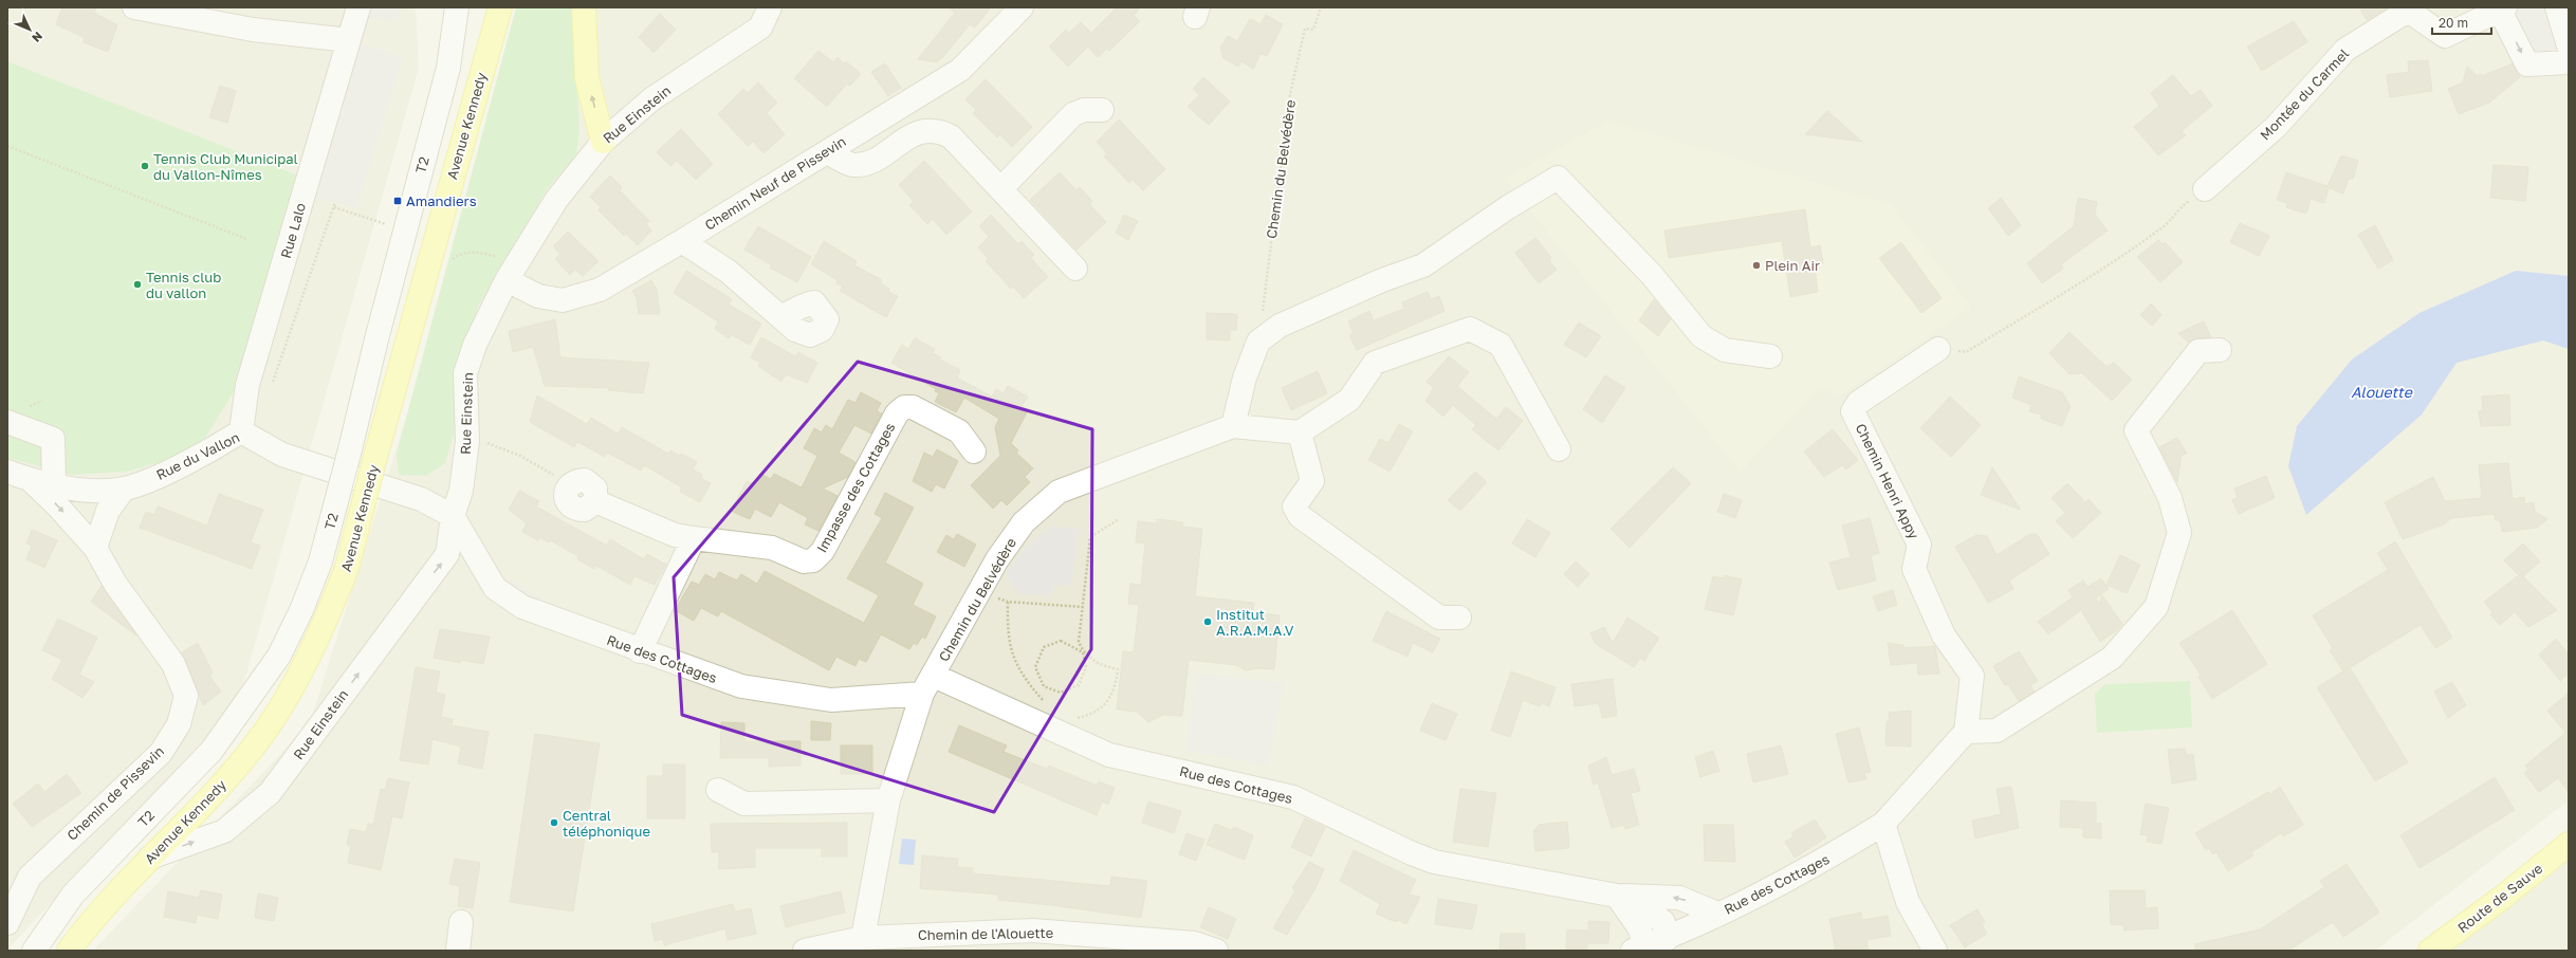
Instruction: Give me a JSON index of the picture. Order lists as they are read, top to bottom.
{
  "streets": {
    "main road": ["Avenue Kennedy", "Route de Sauve"],
    "street": [
      "Montée du Carmel",
      "Rue Einstein",
      "T2",
      "Chemin du Belvédère",
      "Chemin Neuf de Pissevin",
      "Rue Lalo",
      "Rue du Vallon",
      "Chemin Henri Appy",
      "Impasse des Cottages",
      "Rue des Cottages",
      "Chemin de Pissevin",
      "Chemin de l'Alouette"
    ]
  },
  "crossings": [
    ["Rue Einstein", "Avenue Kennedy"],
    ["Rue Einstein", "Chemin Neuf de Pissevin"],
    ["Rue Einstein", "Rue du Vallon"],
    ["Rue Einstein", "Rue des Cottages"],
    ["Chemin du Belvédère", "Rue des Cottages"],
    ["Chemin du Belvédère", "Chemin de l'Alouette"],
    ["Rue Lalo", "Rue du Vallon"],
    ["Rue du Vallon", "Rue des Cottages"],
    ["Rue du Vallon", "Chemin de Pissevin"]
  ],
  "one_way": ["Rue Einstein"],
  "water": ["Alouette"],
  "places": {
    "other": [
      "Tennis Club Municipal du Vallon-Nîmes",
      "Plein Air",
      "Tennis club du vallon",
      "Institut A.R.A.M.A.V",
      "Central téléphonique"
    ],
    "transit": ["Amandiers"]
  },
  "scale_bar": "20 m",
  "north": "bottom right"
}
